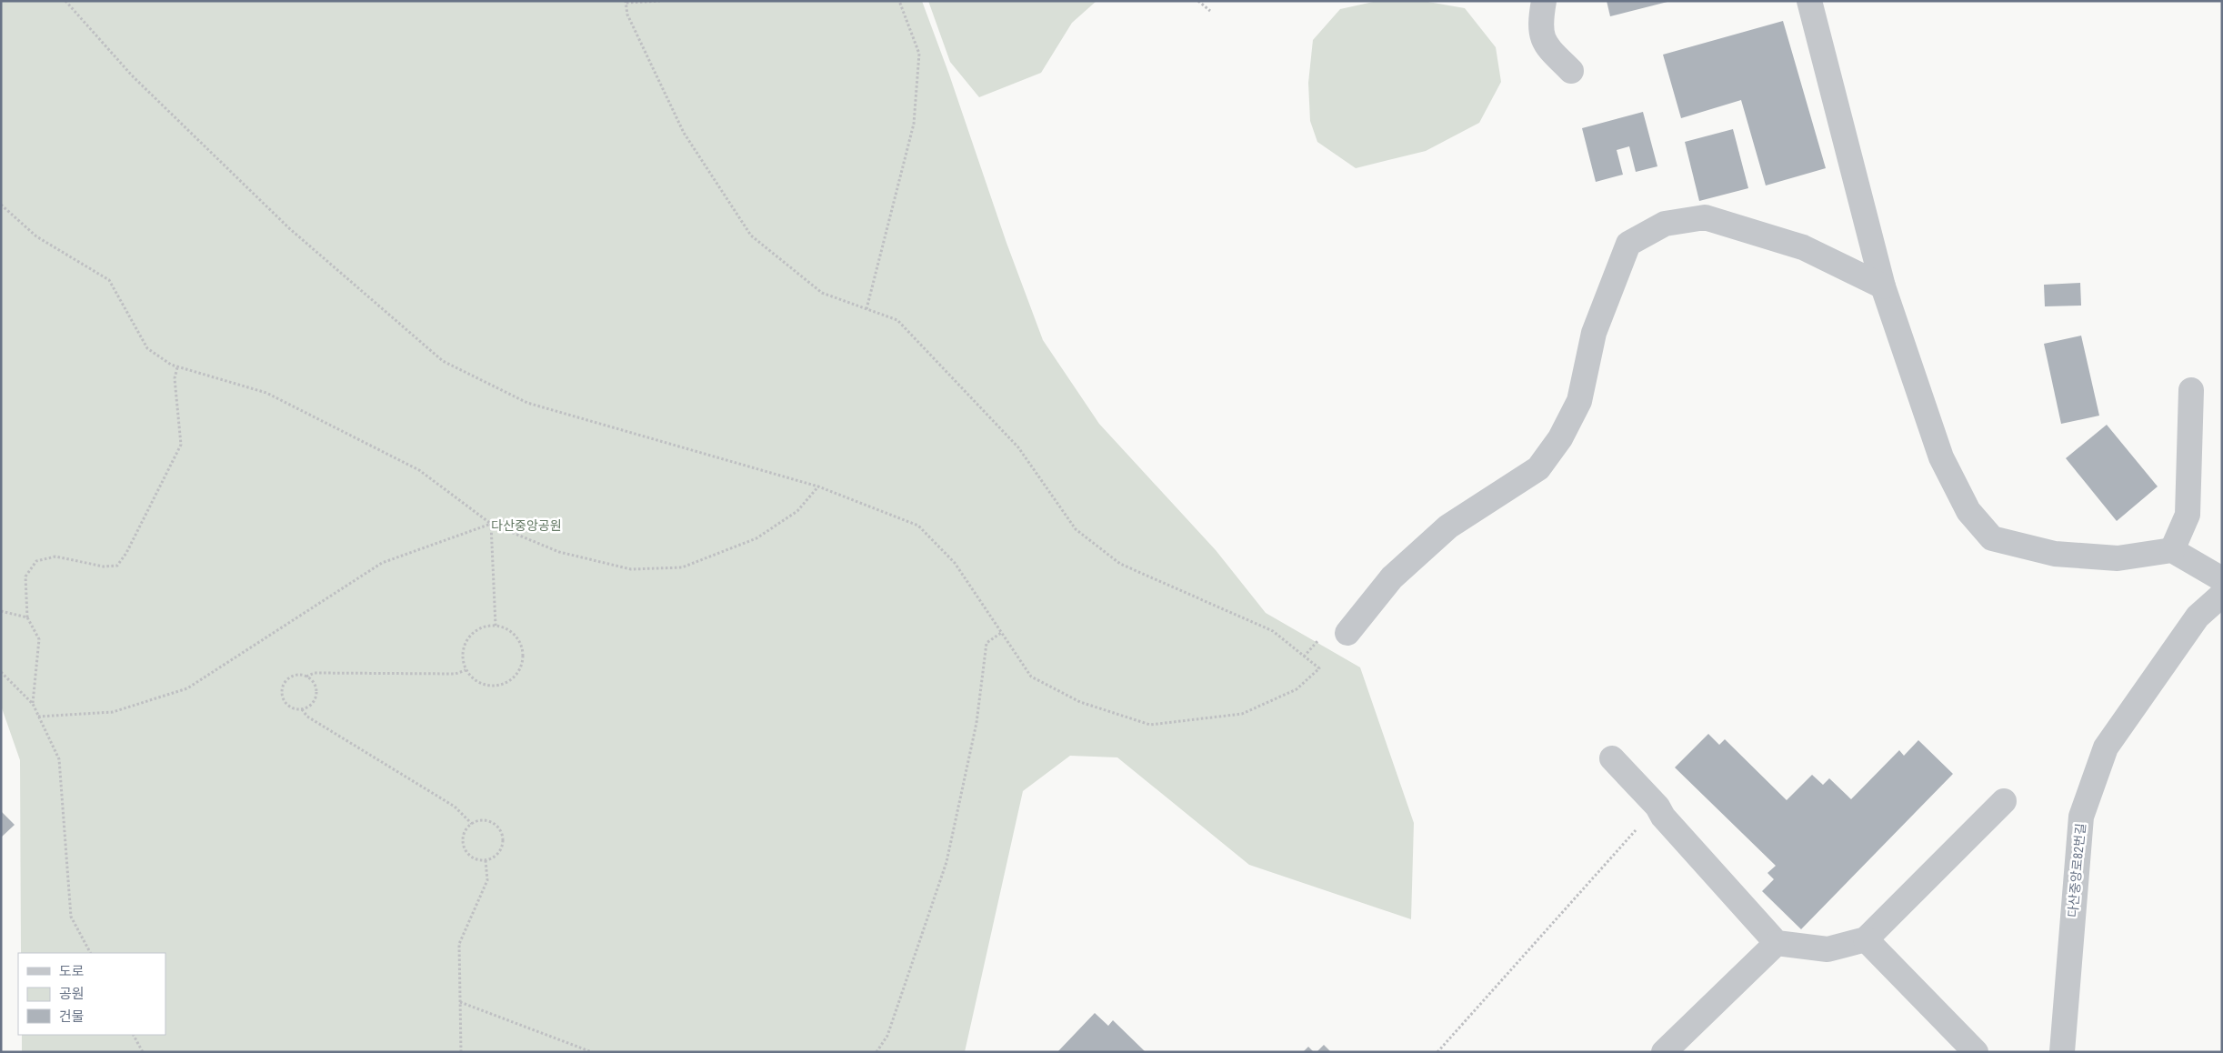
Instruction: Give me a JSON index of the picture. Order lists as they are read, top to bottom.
{
  "streets": {
    "street": ["다산중앙로82번길"]
  },
  "parks": ["다산중앙공원"],
  "legend": ["도로", "공원", "건물"]
}
